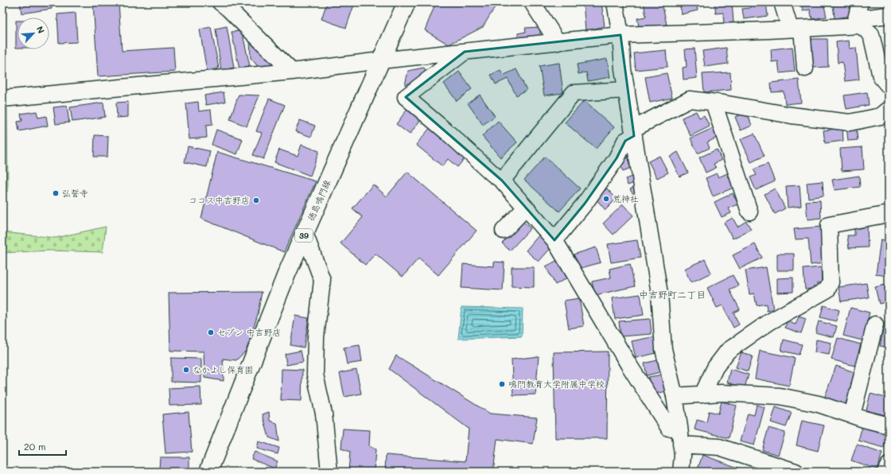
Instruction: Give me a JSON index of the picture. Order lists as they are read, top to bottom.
{
  "streets": {
    "main road": ["徳島鳴門線", "39"]
  },
  "districts": ["中吉野町二丁目"],
  "places": [
    "弘誓寺",
    "荒神社",
    "ココス中吉野店",
    "セブン 中吉野店",
    "なかよし保育園",
    "鳴門教育大学附属中学校"
  ],
  "scale_bar": "20 m",
  "north": "top right"
}
